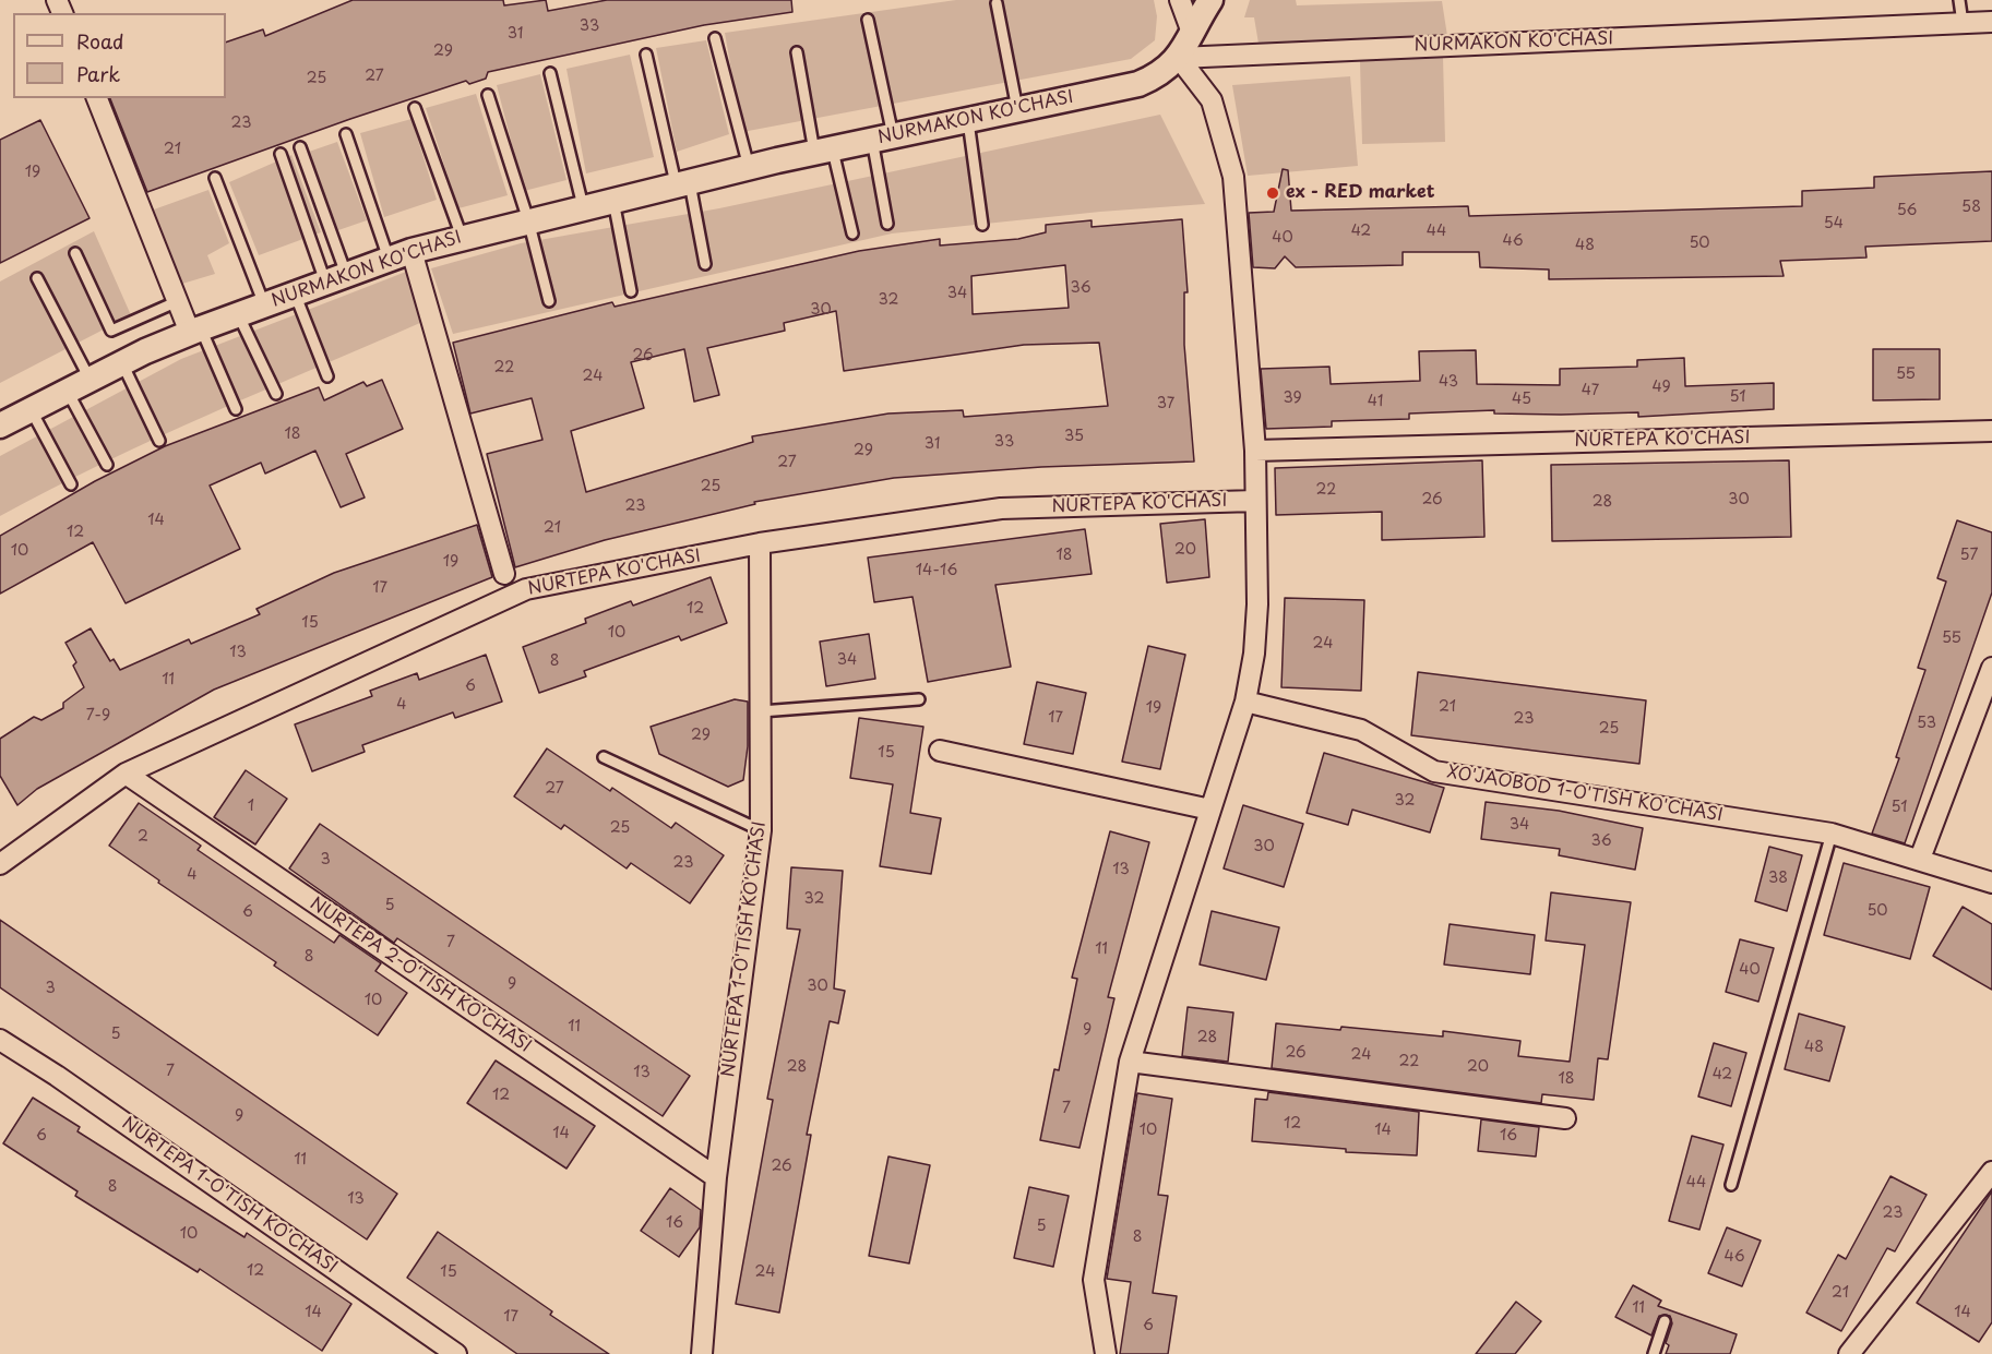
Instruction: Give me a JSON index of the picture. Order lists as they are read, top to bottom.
{
  "streets": {
    "street": [
      "NURMAKON KO'CHASI",
      "NURTEPA KO'CHASI",
      "XO'JAOBOD 1-O'TISH KO'CHASI",
      "NURTEPA 1-O'TISH KO'CHASI",
      "NURTEPA 2-O'TISH KO'CHASI"
    ]
  },
  "crossings": [
    ["NURTEPA KO'CHASI", "NURTEPA 1-O'TISH KO'CHASI"],
    ["NURTEPA KO'CHASI", "NURTEPA 2-O'TISH KO'CHASI"],
    ["NURTEPA 1-O'TISH KO'CHASI", "NURTEPA 2-O'TISH KO'CHASI"]
  ],
  "places": ["ex - RED market"],
  "house_numbers": [
    "33",
    "31",
    "29",
    "27",
    "25",
    "23",
    "21",
    "19",
    "58",
    "56",
    "54",
    "42",
    "44",
    "40",
    "46",
    "50",
    "48",
    "36",
    "34",
    "32",
    "30",
    "26",
    "22",
    "55",
    "24",
    "43",
    "49",
    "47",
    "51",
    "39",
    "45",
    "41",
    "37",
    "18",
    "35",
    "33",
    "31",
    "29",
    "27",
    "25",
    "22",
    "26",
    "30",
    "28",
    "23",
    "14",
    "21",
    "12",
    "20",
    "10",
    "18",
    "57",
    "19",
    "14-16",
    "17",
    "12",
    "15",
    "10",
    "55",
    "24",
    "13",
    "34",
    "8",
    "11",
    "6",
    "4",
    "21",
    "19",
    "7-9",
    "17",
    "23",
    "53",
    "25",
    "29",
    "15",
    "27",
    "32",
    "1",
    "51",
    "34",
    "25",
    "2",
    "36",
    "30",
    "3",
    "23",
    "13",
    "4",
    "38",
    "32",
    "5",
    "50",
    "6",
    "7",
    "11",
    "8",
    "40",
    "9",
    "30",
    "3",
    "10",
    "11",
    "9",
    "5",
    "28",
    "48",
    "26",
    "24",
    "22",
    "28",
    "20",
    "7",
    "13",
    "42",
    "18",
    "12",
    "7",
    "9",
    "12",
    "10",
    "14",
    "14",
    "6",
    "16",
    "11",
    "26",
    "44",
    "8",
    "13",
    "23",
    "16",
    "5",
    "10",
    "8",
    "46",
    "12",
    "15",
    "24",
    "21",
    "11",
    "14",
    "14",
    "17",
    "6"
  ],
  "legend": ["Road", "Park"]
}
